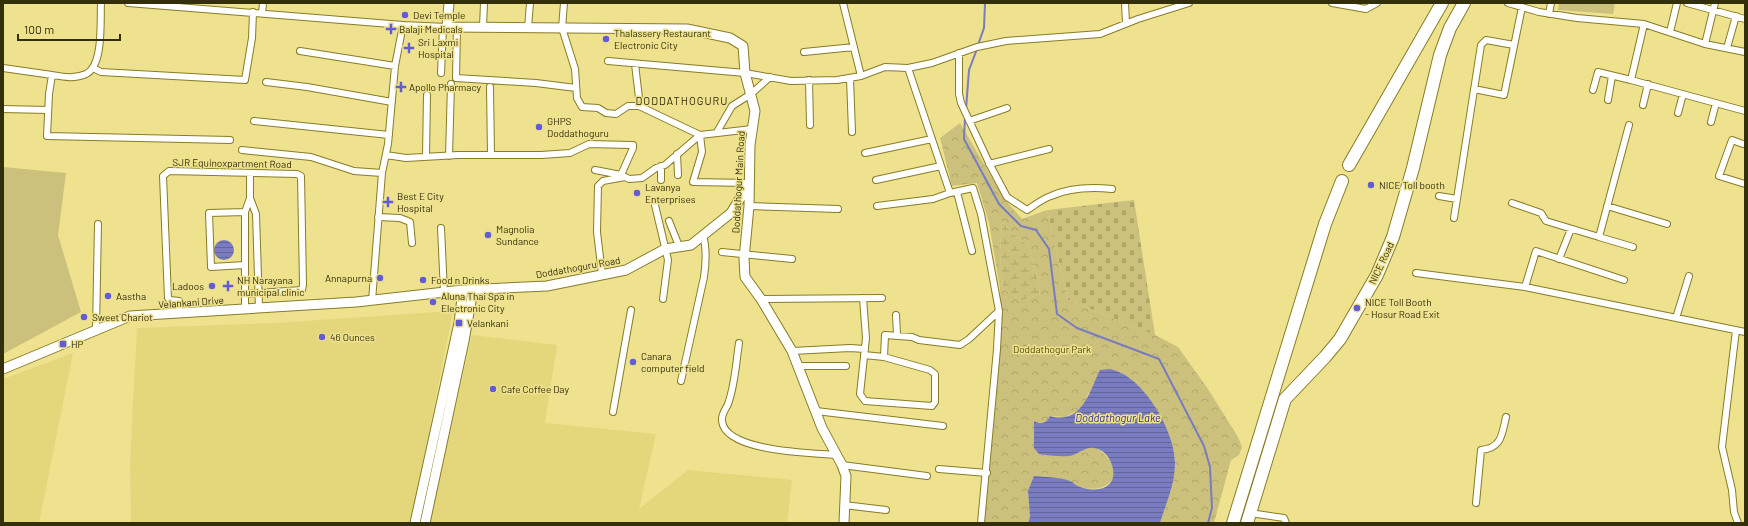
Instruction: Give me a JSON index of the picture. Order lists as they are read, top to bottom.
{
  "streets": {
    "highway": ["NICE Road"],
    "street": [
      "SJR Equinoxpartment Road",
      "Doddathogur Main Road",
      "Doddathoguru Road",
      "Velankani Drive"
    ]
  },
  "crossings": [
    ["SJR Equinoxpartment Road", "Velankani Drive"],
    ["Doddathogur Main Road", "Doddathoguru Road"],
    ["Doddathoguru Road", "Velankani Drive"]
  ],
  "districts": ["DODDATHOGURU"],
  "water": ["Doddathogur Lake"],
  "parks": ["Doddathogur Park"],
  "places": {
    "other": [
      "Devi Temple",
      "Thalassery Restaurant Electronic City",
      "GHPS Doddathoguru",
      "NICE Toll booth",
      "Lavanya Enterprises",
      "Magnolia Sundance",
      "Annapurna",
      "Food n Drinks",
      "Ladoos",
      "Aastha",
      "Aluna Thai Spa in Electronic City",
      "NICE Toll Booth - Hosur Road Exit",
      "Sweet Chariot",
      "46 Ounces",
      "Canara computer field",
      "Cafe Coffee Day"
    ],
    "health": [
      "Balaji Medicals",
      "Sri Laxmi Hospital",
      "Apollo Pharmacy",
      "Best E City Hospital",
      "NH Narayana municipal clinic"
    ],
    "transit": ["Velankani", "HP"]
  },
  "scale_bar": "100 m"
}
